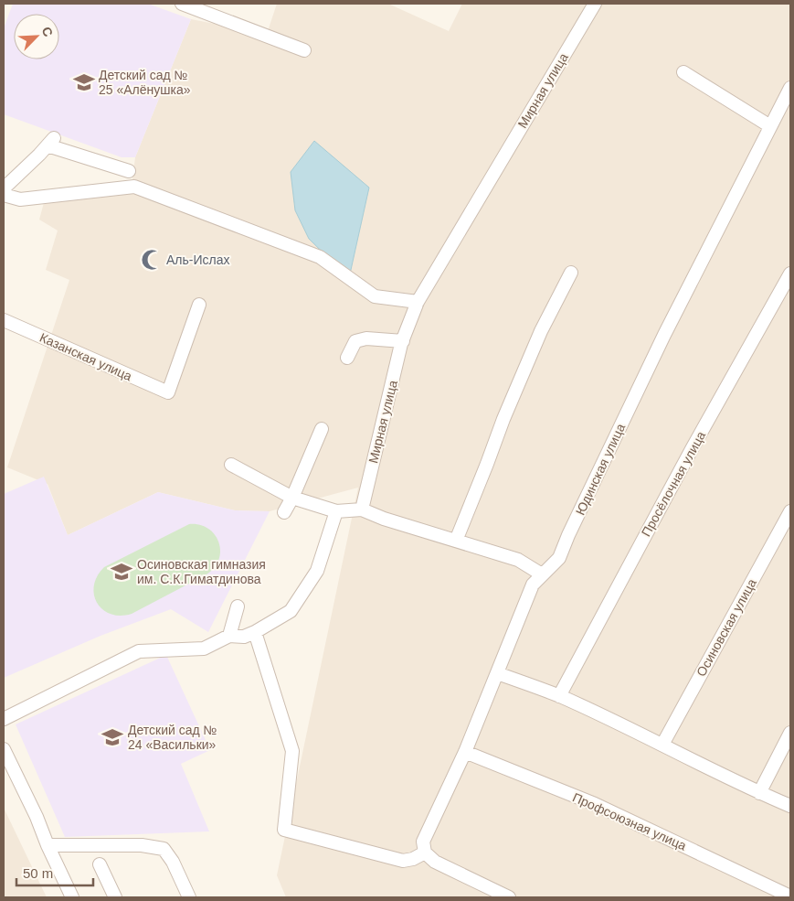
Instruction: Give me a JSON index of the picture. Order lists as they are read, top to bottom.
{
  "streets": {
    "street": [
      "Мирная улица",
      "Казанская улица",
      "Юдинская улица",
      "Просёлочная улица",
      "Осиновская улица",
      "Профсоюзная улица"
    ]
  },
  "crossings": [
    ["Юдинская улица", "Профсоюзная улица"]
  ],
  "places": {
    "school or university": ["Детский сад № 25 «Алёнушка»", "Осиновская гимназия им. С.К.Гиматдинова", "Детский сад № 24 «Васильки»"],
    "mosque": ["Аль-Ислах"]
  },
  "scale_bar": "50 m",
  "north": "top right"
}
